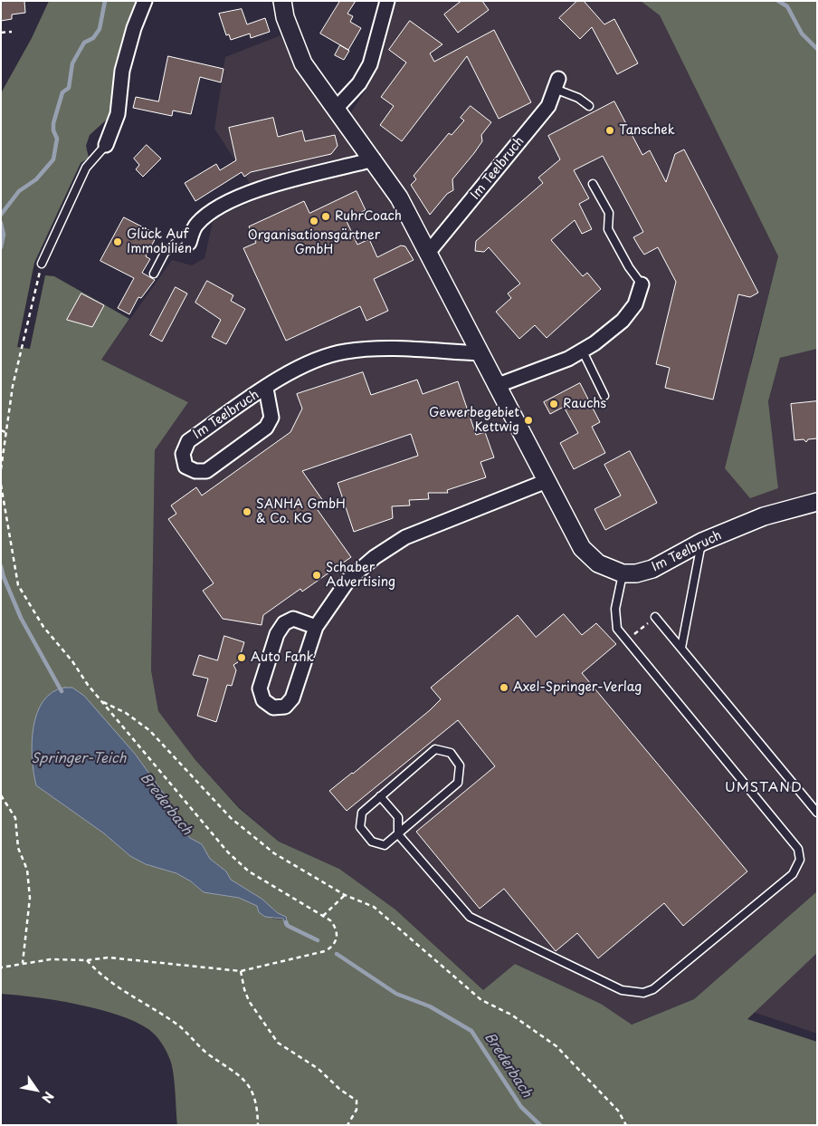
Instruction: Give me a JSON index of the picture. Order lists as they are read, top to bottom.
{
  "streets": {
    "street": ["Im Teelbruch"]
  },
  "districts": ["UMSTAND"],
  "water": ["Springer-Teich", "Brederbach"],
  "places": [
    "Tanschek",
    "RuhrCoach",
    "Organisationsgärtner GmbH",
    "Glück Auf Immobilien",
    "Rauchs",
    "Gewerbegebiet Kettwig",
    "SANHA GmbH & Co. KG",
    "Schaber Advertising",
    "Auto Fank",
    "Axel-Springer-Verlag"
  ],
  "north": "bottom right"
}
